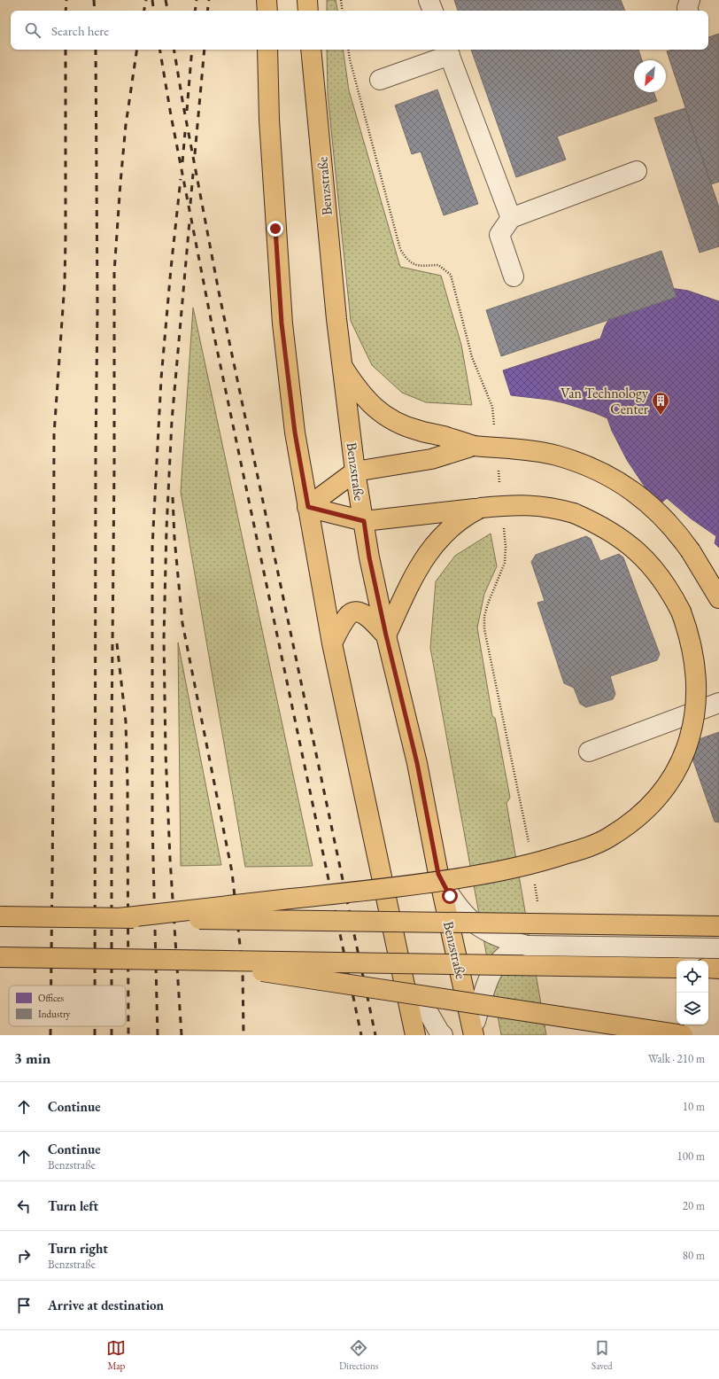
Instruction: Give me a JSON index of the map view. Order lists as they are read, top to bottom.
{
  "streets": {
    "main road": ["Benzstraße"]
  },
  "places": {
    "building": ["Van Technology Center"]
  },
  "legend": ["Offices", "Industry"],
  "north": "bottom left",
  "page": {
    "search": "Search here",
    "heading": ["3 min", "Walk · 210 m"],
    "list": [
      ["Continue", "10 m"],
      ["Continue", "Benzstraße", "100 m"],
      ["Turn left", "20 m"],
      ["Turn right", "Benzstraße", "80 m"],
      "Arrive at destination"
    ],
    "nav": ["Map", "Directions", "Saved"]
  }
}
